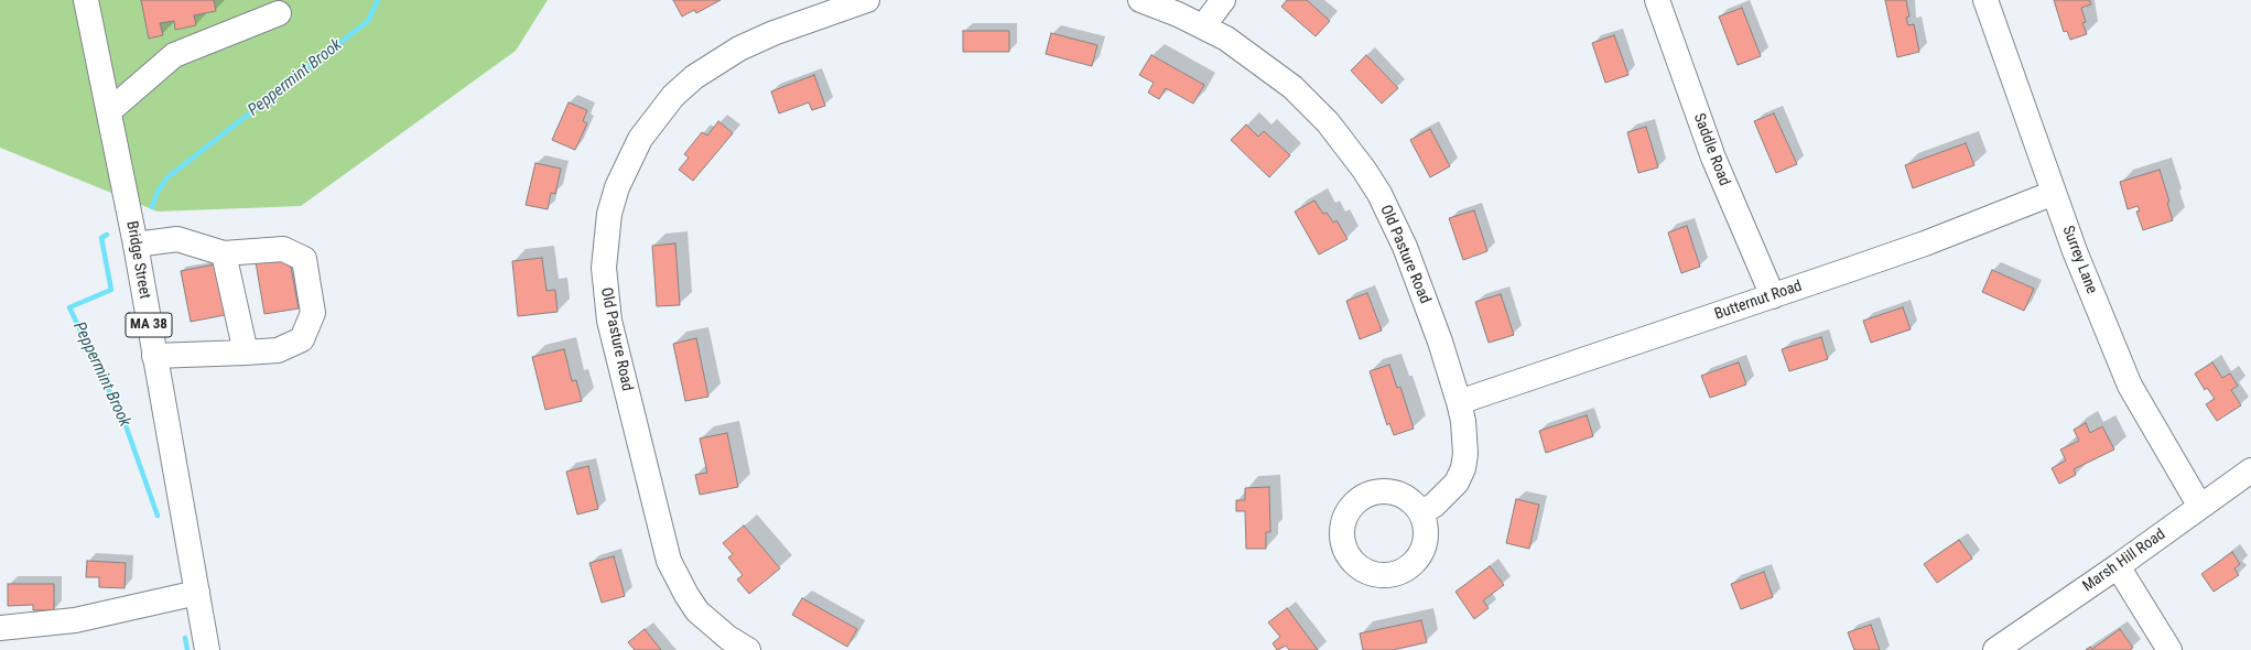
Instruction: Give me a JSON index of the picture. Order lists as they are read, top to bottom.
{
  "streets": {
    "street": [
      "Saddle Road",
      "Old Pasture Road",
      "Bridge Street",
      "Surrey Lane",
      "Butternut Road",
      "MA 38",
      "Marsh Hill Road"
    ]
  },
  "crossings": [
    ["Saddle Road", "Butternut Road"],
    ["Old Pasture Road", "Butternut Road"],
    ["Surrey Lane", "Butternut Road"],
    ["Surrey Lane", "Marsh Hill Road"]
  ],
  "water": ["Peppermint Brook"]
}
